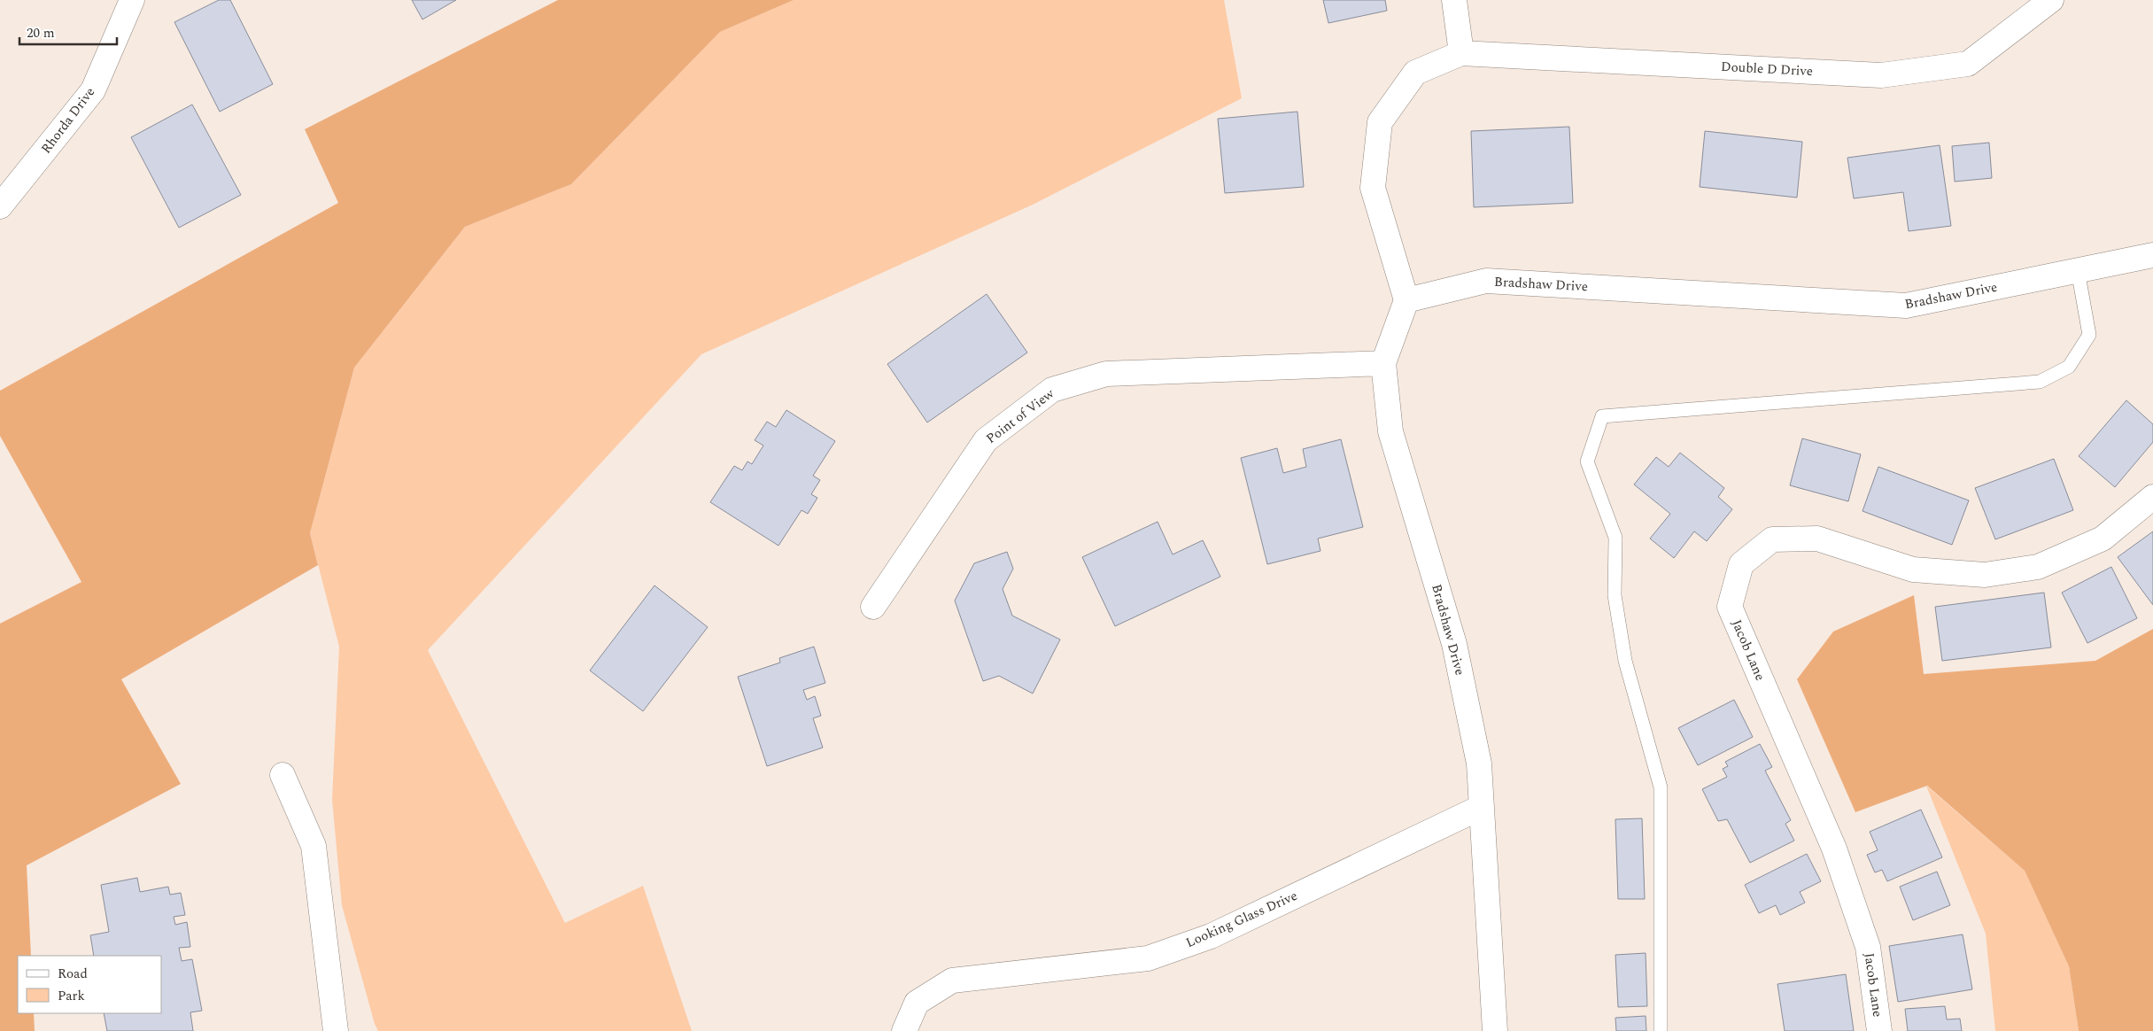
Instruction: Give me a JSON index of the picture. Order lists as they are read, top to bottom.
{
  "streets": {
    "street": [
      "Double D Drive",
      "Rhorda Drive",
      "Bradshaw Drive",
      "Point of View",
      "Jacob Lane",
      "Looking Glass Drive"
    ]
  },
  "crossings": [
    ["Bradshaw Drive", "Point of View"],
    ["Bradshaw Drive", "Looking Glass Drive"]
  ],
  "legend": ["Road", "Park"],
  "scale_bar": "20 m"
}
